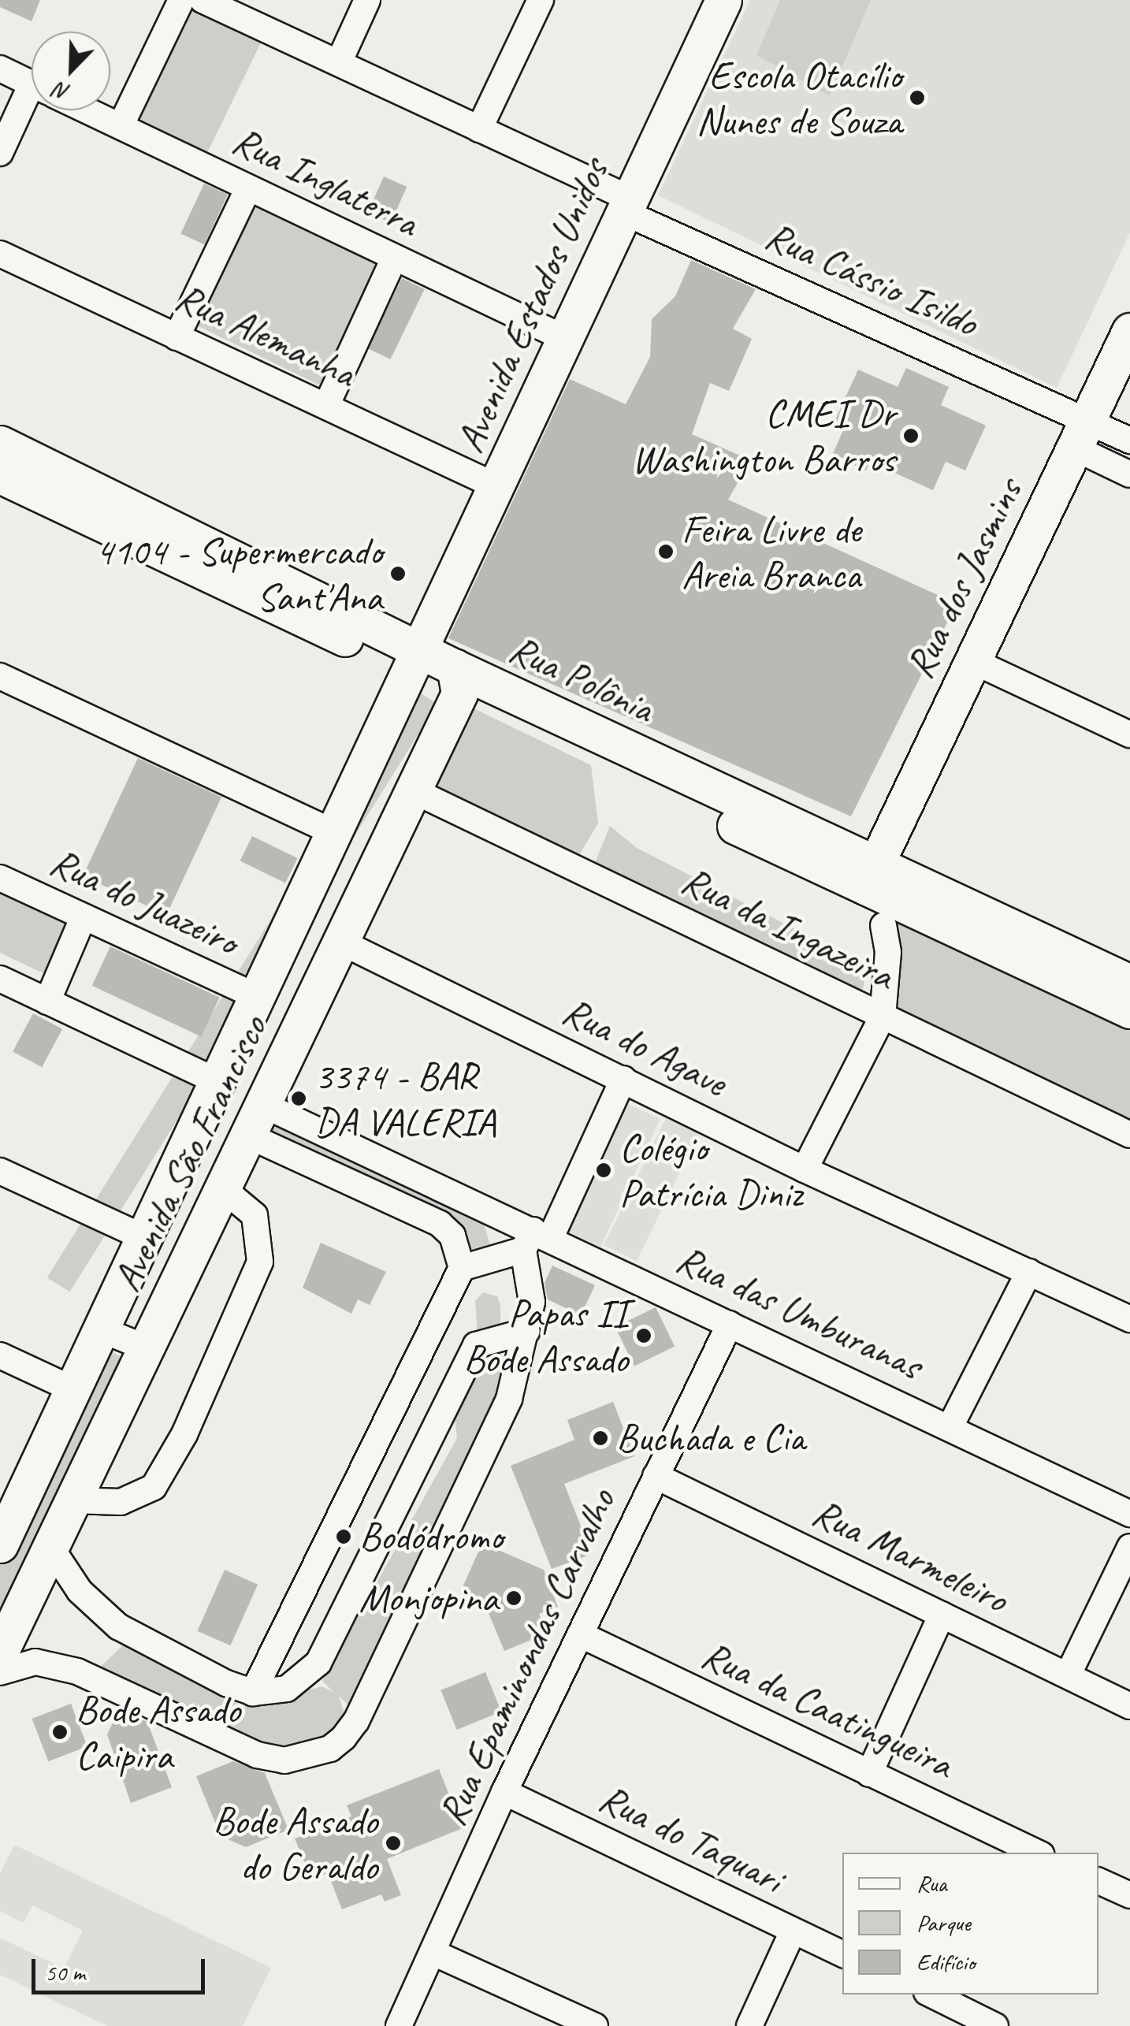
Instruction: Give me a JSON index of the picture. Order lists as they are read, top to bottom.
{
  "streets": {
    "main road": [
      "Avenida Estados Unidos",
      "Rua dos Jasmins",
      "Rua Polônia",
      "Avenida São Francisco"
    ],
    "street": [
      "Rua Inglaterra",
      "Rua Cássio Isildo",
      "Rua Alemanha",
      "Rua do Juazeiro",
      "Rua da Ingazeira",
      "Rua do Agave",
      "Rua das Umburanas",
      "Rua Marmeleiro",
      "Rua Epaminondas Carvalho",
      "Rua da Caatingueira",
      "Rua do Taquari"
    ]
  },
  "crossings": [
    ["Rua Inglaterra", "Avenida Estados Unidos"],
    ["Rua Cássio Isildo", "Avenida Estados Unidos"],
    ["Rua Cássio Isildo", "Rua dos Jasmins"],
    ["Avenida Estados Unidos", "Rua Alemanha"],
    ["Avenida Estados Unidos", "Rua Polônia"],
    ["Avenida Estados Unidos", "Avenida São Francisco"],
    ["Rua dos Jasmins", "Rua Polônia"],
    ["Rua Polônia", "Avenida São Francisco"],
    ["Rua do Juazeiro", "Avenida São Francisco"],
    ["Rua da Ingazeira", "Avenida São Francisco"],
    ["Rua do Agave", "Avenida São Francisco"],
    ["Avenida São Francisco", "Rua das Umburanas"],
    ["Rua das Umburanas", "Rua Epaminondas Carvalho"],
    ["Rua Marmeleiro", "Rua Epaminondas Carvalho"],
    ["Rua Epaminondas Carvalho", "Rua da Caatingueira"],
    ["Rua Epaminondas Carvalho", "Rua do Taquari"]
  ],
  "places": [
    "Escola Otacílio Nunes de Souza",
    "CMEI Dr Washington Barros",
    "Feira Livre de Areia Branca",
    "4104 - Supermercado Sant'Ana",
    "3374 - BAR DA VALERIA",
    "Colégio Patrícia Diniz",
    "Papas II Bode Assado",
    "Buchada e Cia",
    "Bodódromo",
    "Monjopina",
    "Bode Assado Caipira",
    "Bode Assado do Geraldo"
  ],
  "legend": ["Rua", "Parque", "Edifício"],
  "scale_bar": "50 m",
  "north": "bottom left"
}
